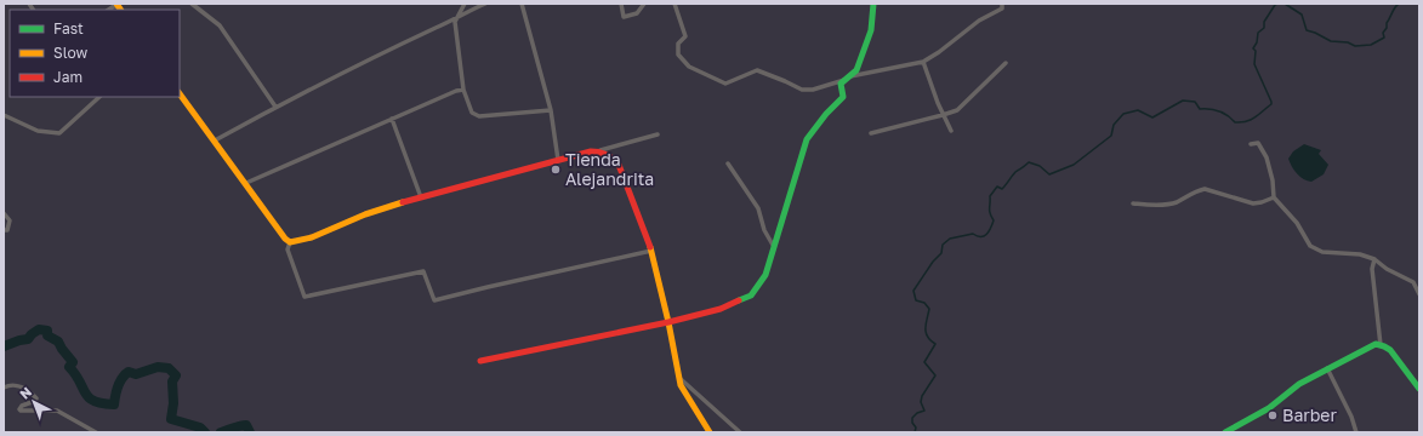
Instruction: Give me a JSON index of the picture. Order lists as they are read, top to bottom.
{
  "places": ["Tienda Alejandrita", "Barber"],
  "legend": ["Fast", "Slow", "Jam"],
  "north": "top left"
}
